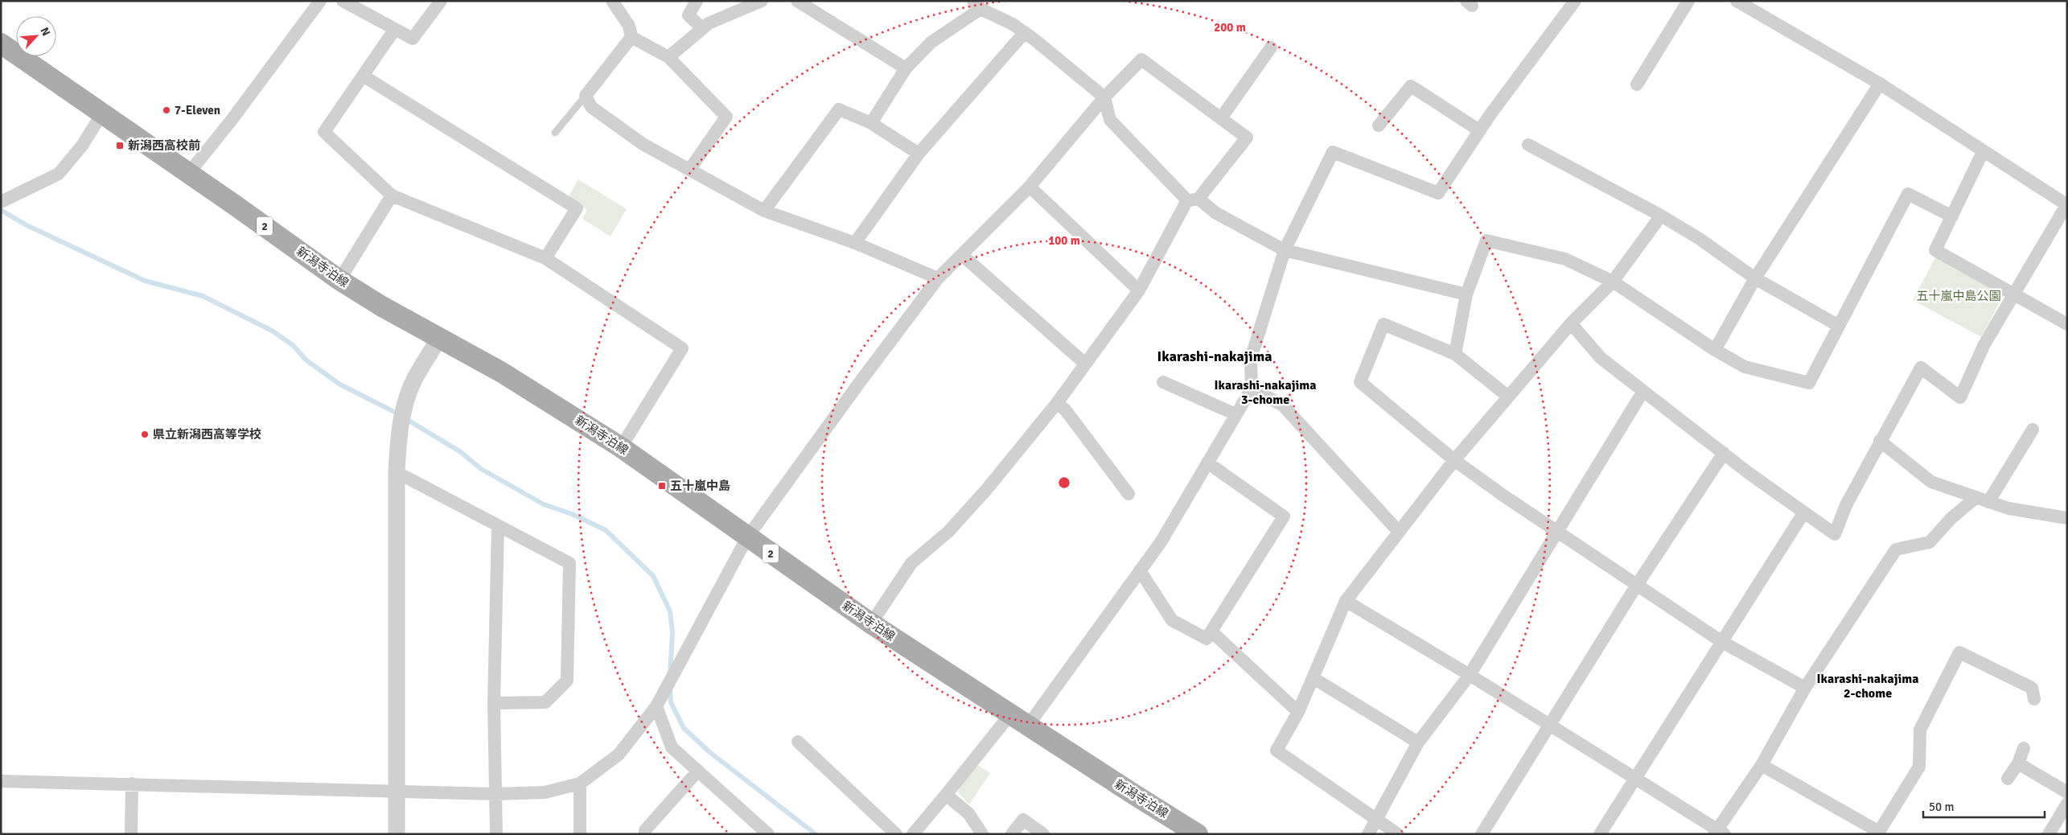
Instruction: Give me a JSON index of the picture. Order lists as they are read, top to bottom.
{
  "streets": {
    "main road": ["2", "新潟寺泊線"]
  },
  "districts": ["Ikarashi-nakajima", "Ikarashi-nakajima 3-chome", "Ikarashi-nakajima 2-chome"],
  "parks": ["五十嵐中島公園"],
  "places": {
    "other": ["7-Eleven", "県立新潟西高等学校"],
    "transit": ["新潟西高校前", "五十嵐中島"]
  },
  "scale_bar": "50 m",
  "north": "top right",
  "rings": ["200 m", "100 m"]
}
